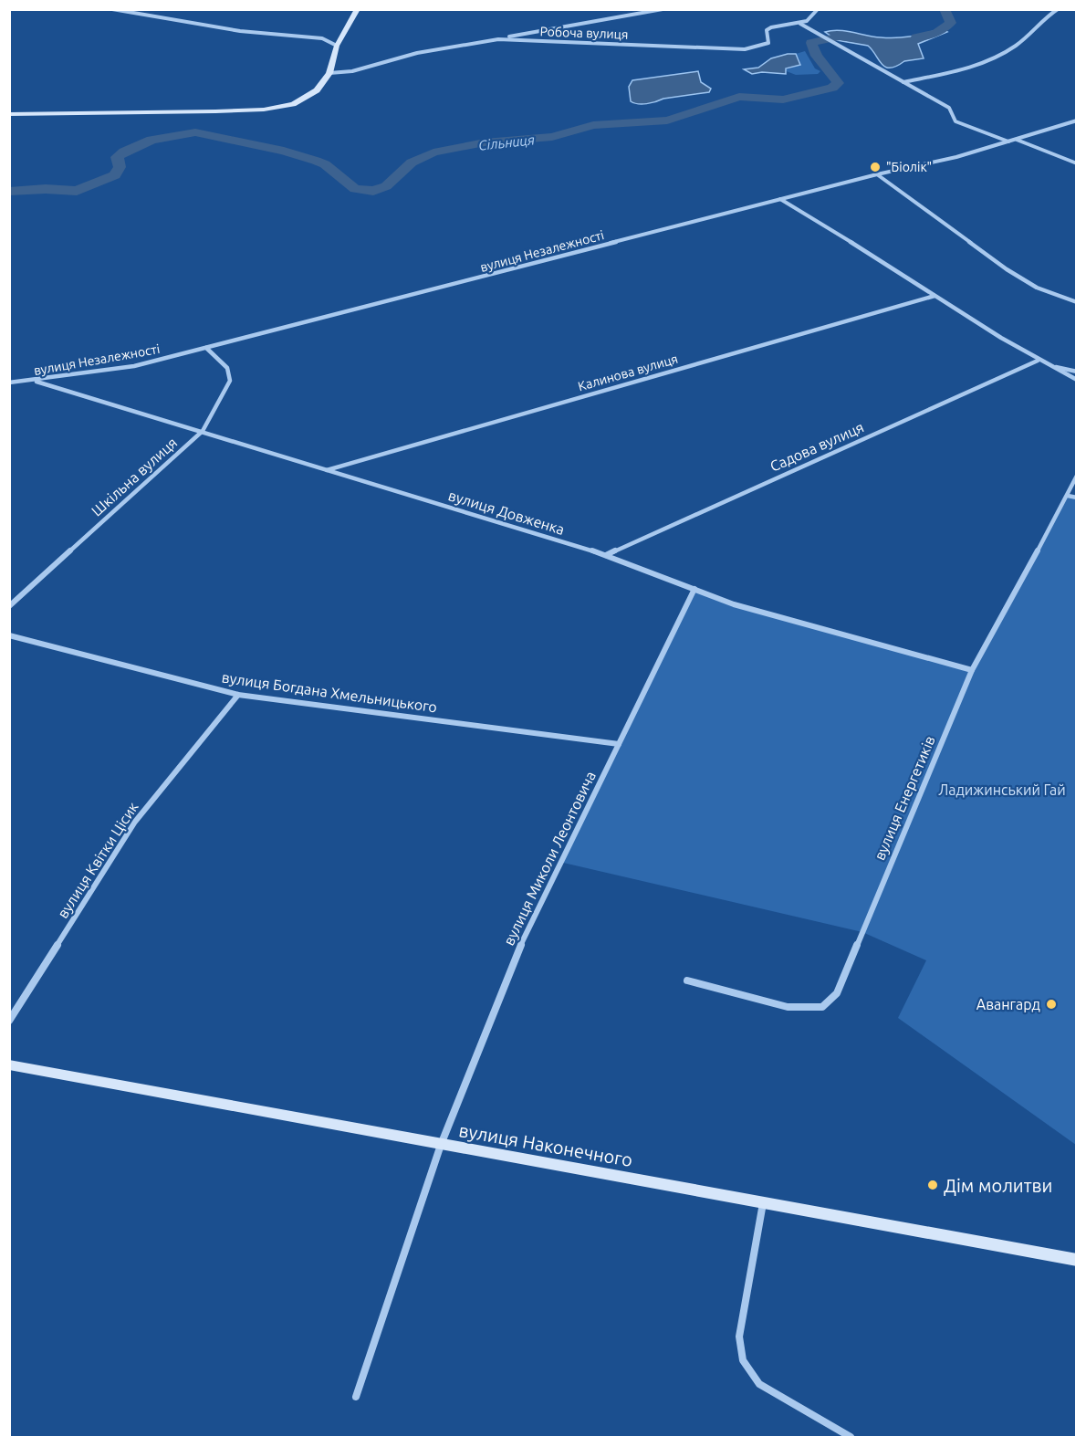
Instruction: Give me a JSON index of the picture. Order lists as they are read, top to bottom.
{
  "streets": {
    "street": [
      "Робоча вулиця",
      "вулиця Незалежності",
      "Калинова вулиця",
      "Садова вулиця",
      "Шкільна вулиця",
      "вулиця Довженка",
      "вулиця Богдана Хмельницького",
      "вулиця Енергетиків",
      "вулиця Миколи Леонтовича",
      "вулиця Квітки Цісик",
      "вулиця Наконечного"
    ]
  },
  "crossings": [
    ["вулиця Незалежності", "Шкільна вулиця"],
    ["вулиця Незалежності", "вулиця Довженка"],
    ["Калинова вулиця", "вулиця Довженка"],
    ["Садова вулиця", "вулиця Довженка"],
    ["Шкільна вулиця", "вулиця Довженка"],
    ["вулиця Довженка", "вулиця Енергетиків"],
    ["вулиця Довженка", "вулиця Миколи Леонтовича"],
    ["вулиця Богдана Хмельницького", "вулиця Миколи Леонтовича"],
    ["вулиця Богдана Хмельницького", "вулиця Квітки Цісик"],
    ["вулиця Миколи Леонтовича", "вулиця Наконечного"]
  ],
  "water": ["Сільниця"],
  "parks": ["Ладижинський Гай"],
  "places": ["\"Біолік\"", "Авангард", "Дім молитви"]
}
